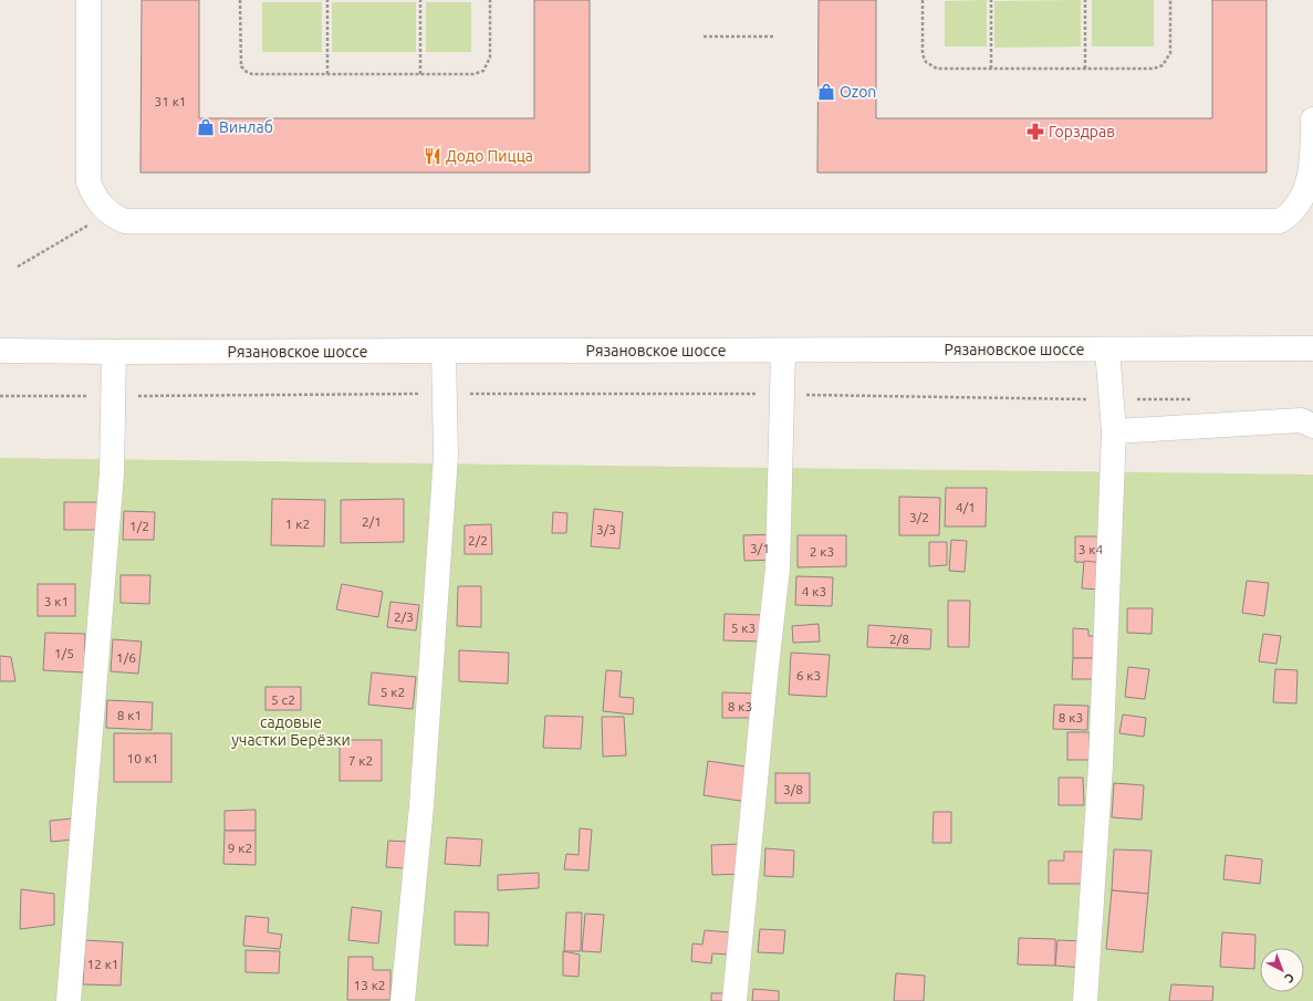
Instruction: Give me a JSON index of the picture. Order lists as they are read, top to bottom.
{
  "streets": {
    "main road": ["Рязановское шоссе"]
  },
  "parks": ["садовые участки Берёзки"],
  "places": {
    "shop": ["Ozon", "Винлаб"],
    "pharmacy": ["Горздрав"],
    "restaurant": ["Додо Пицца"]
  },
  "house_numbers": [
    "31 к1",
    "4/1",
    "3/2",
    "2/1",
    "1 к2",
    "1/2",
    "3/3",
    "2/2",
    "3/1",
    "3 к4",
    "2 к3",
    "4 к3",
    "3 к1",
    "2/3",
    "5 к3",
    "2/8",
    "1/5",
    "1/6",
    "6 к3",
    "5 к2",
    "5 с2",
    "8 к3",
    "8 к1",
    "8 к3",
    "10 к1",
    "7 к2",
    "3/8",
    "9 к2",
    "12 к1",
    "13 к2"
  ],
  "north": "bottom right"
}
